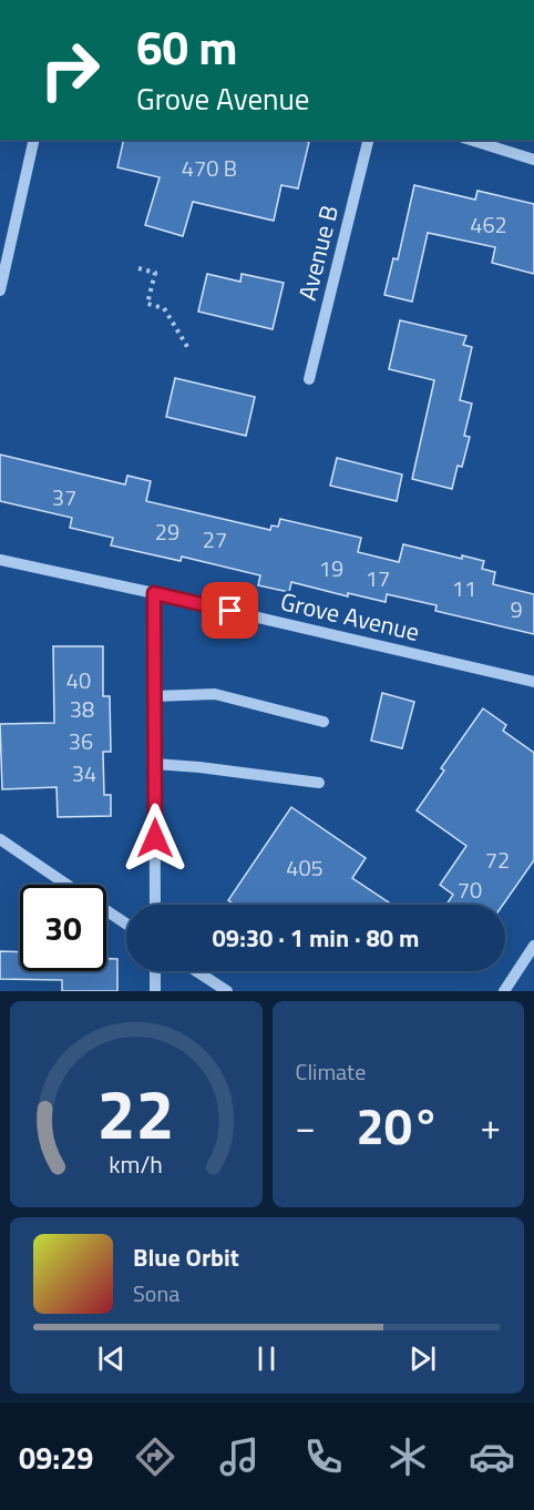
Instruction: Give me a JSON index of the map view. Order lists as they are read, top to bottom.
{
  "streets": {
    "street": ["Avenue B", "Grove Avenue"]
  },
  "house_numbers": [
    "470 B",
    "462",
    "37",
    "29",
    "27",
    "19",
    "17",
    "11",
    "9",
    "40",
    "38",
    "36",
    "34",
    "72",
    "405",
    "70"
  ],
  "page": {
    "turn": ["60 m", "Grove Avenue"],
    "limit": "30",
    "trip": "09:30 · 1 min · 80 m",
    "tile": "Climate",
    "heat": ["−", "20°", "+"],
    "song": ["Blue Orbit", "Sona"],
    "tabs": "09:29",
    "gauge": ["22", "km/h"]
  }
}
